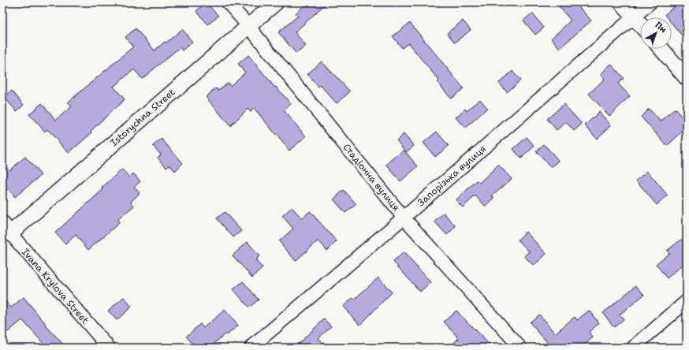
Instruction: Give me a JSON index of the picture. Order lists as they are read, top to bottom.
{
  "streets": {
    "street": [
      "Istorychna Street",
      "Запорізька вулиця",
      "Стадіонна вулиця",
      "Ivana Krylova Street"
    ]
  },
  "crossings": [
    ["Istorychna Street", "Стадіонна вулиця"],
    ["Istorychna Street", "Ivana Krylova Street"],
    ["Запорізька вулиця", "Стадіонна вулиця"]
  ],
  "north": "top right"
}
